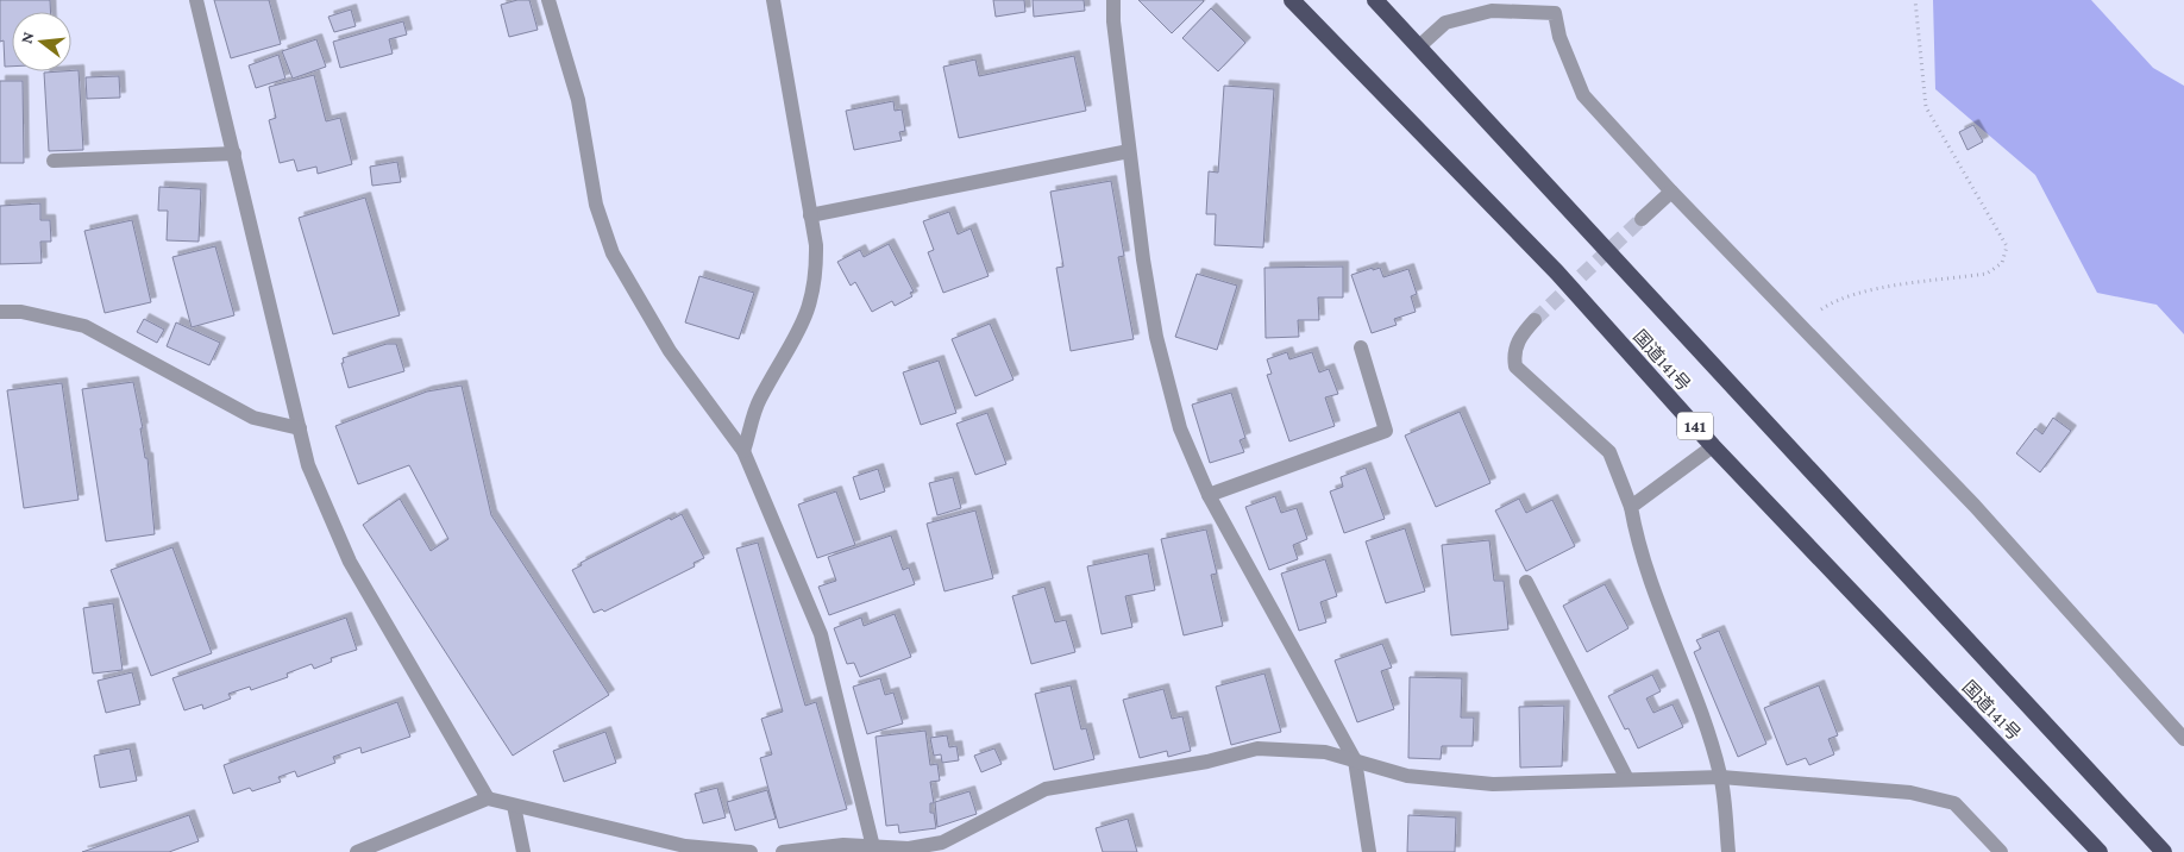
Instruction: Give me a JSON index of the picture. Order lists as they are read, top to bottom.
{
  "streets": {
    "highway": ["国道141号", "141"]
  },
  "north": "left"
}
